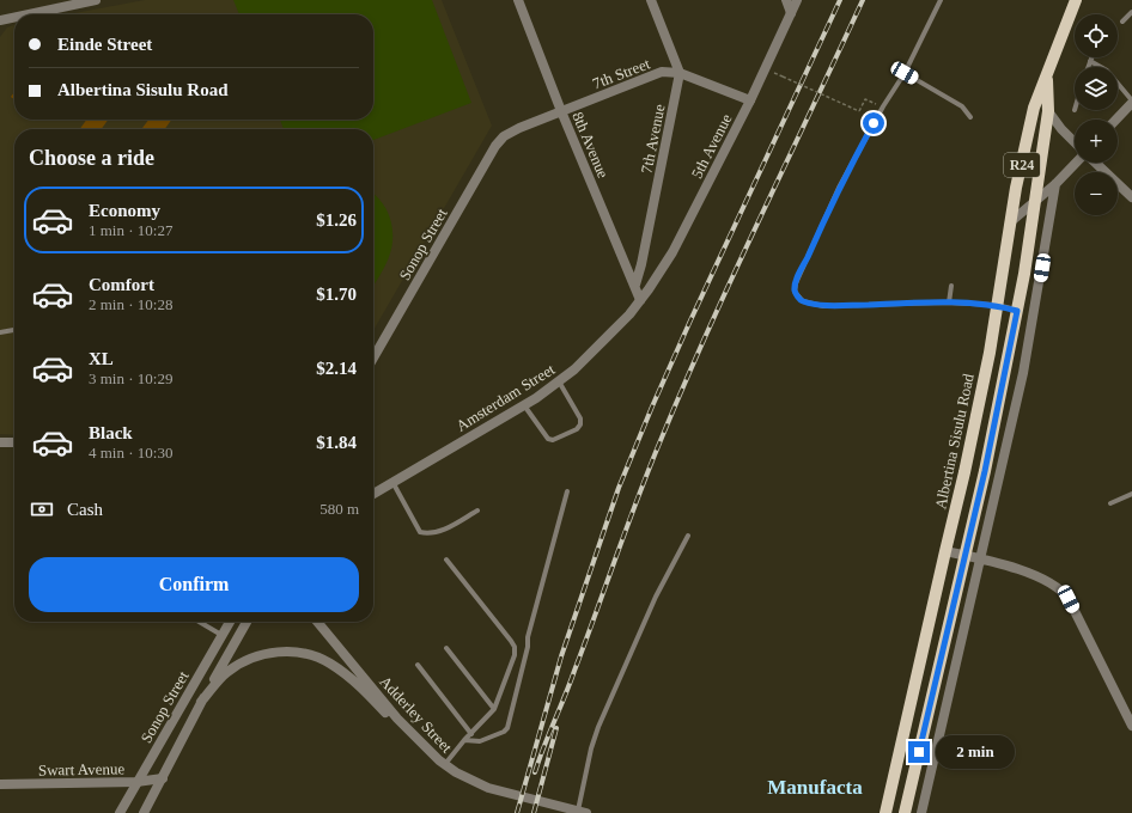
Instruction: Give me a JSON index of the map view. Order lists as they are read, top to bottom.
{
  "streets": {
    "main road": ["R24", "Albertina Sisulu Road"],
    "street": [
      "7th Street",
      "7th Avenue",
      "8th Avenue",
      "5th Avenue",
      "Sonop Street",
      "Amsterdam Street",
      "Adderley Street",
      "Swart Avenue"
    ]
  },
  "crossings": [
    ["7th Street", "7th Avenue"],
    ["7th Street", "8th Avenue"],
    ["7th Street", "5th Avenue"],
    ["7th Street", "Sonop Street"],
    ["7th Avenue", "8th Avenue"],
    ["8th Avenue", "5th Avenue"],
    ["8th Avenue", "Amsterdam Street"],
    ["5th Avenue", "Amsterdam Street"],
    ["Sonop Street", "Swart Avenue"]
  ],
  "districts": ["Manufacta"],
  "page": {
    "map_buttons": ["+", "−"],
    "banner": ["Einde Street", "Albertina Sisulu Road"],
    "heading": "Choose a ride",
    "list": [
      {
        "name": "Economy",
        "note": "1 min · 10:27",
        "value": "$1.26"
      },
      {
        "name": "Comfort",
        "note": "2 min · 10:28",
        "value": "$1.70"
      },
      {
        "name": "XL",
        "note": "3 min · 10:29",
        "value": "$2.14"
      },
      {
        "name": "Black",
        "note": "4 min · 10:30",
        "value": "$1.84"
      }
    ],
    "pay": ["Cash", "580 m"],
    "buttons": "Confirm",
    "bubble": "2 min"
  }
}
